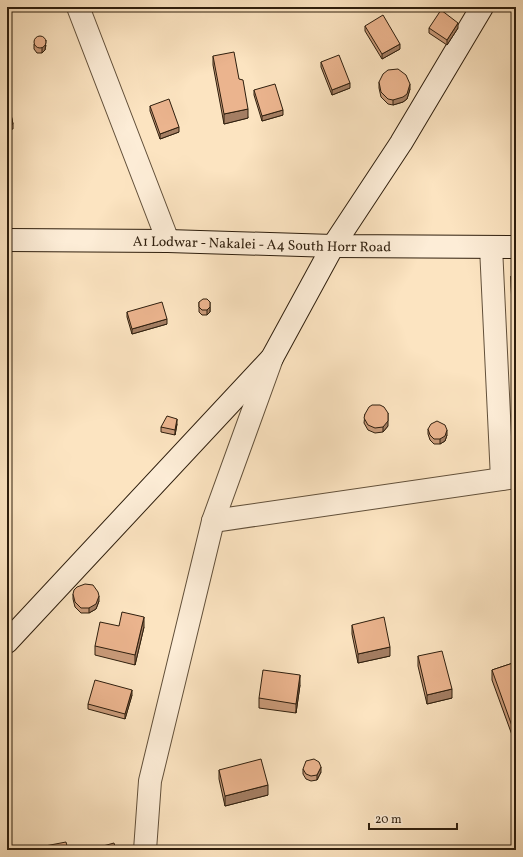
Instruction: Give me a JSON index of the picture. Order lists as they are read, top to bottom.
{
  "streets": {
    "street": ["A1 Lodwar - Nakalei - A4 South Horr Road"]
  },
  "scale_bar": "20 m"
}
